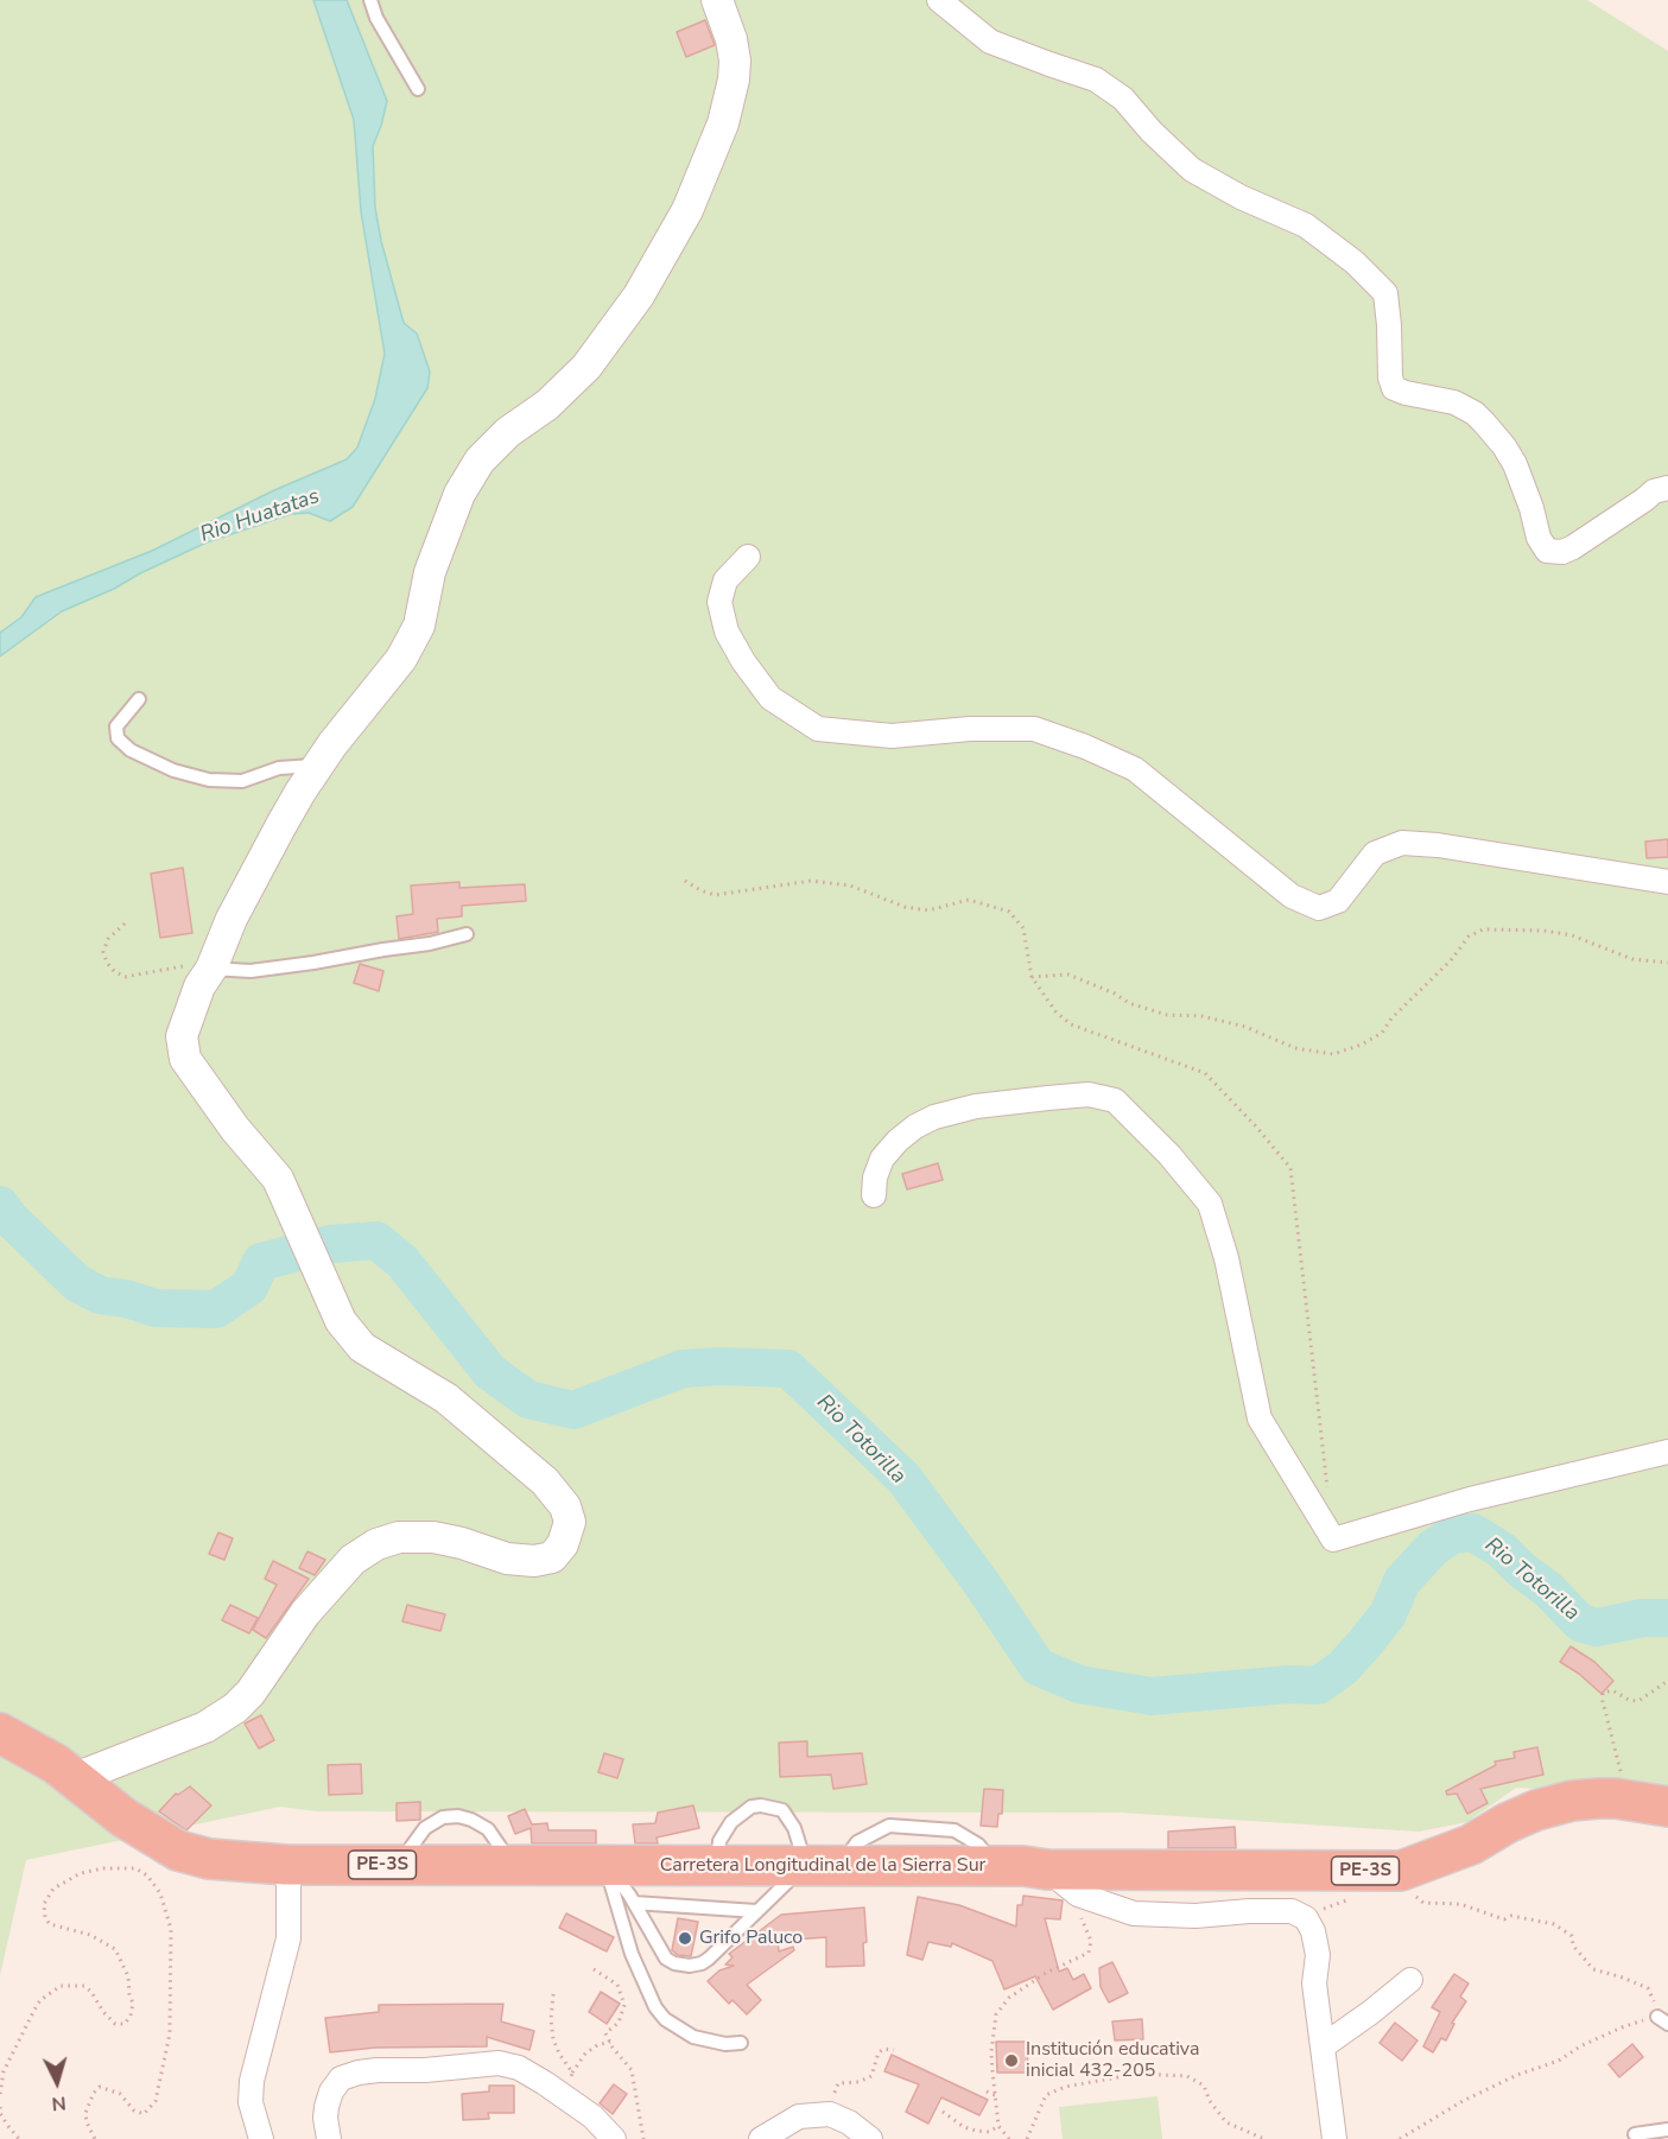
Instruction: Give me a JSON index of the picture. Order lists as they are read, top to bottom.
{
  "streets": {
    "highway": ["PE-3S", "Carretera Longitudinal de la Sierra Sur"]
  },
  "water": ["Rio Huatatas", "Rio Totorilla"],
  "places": ["Grifo Paluco", "Institución educativa inicial 432-205"],
  "north": "bottom"
}
